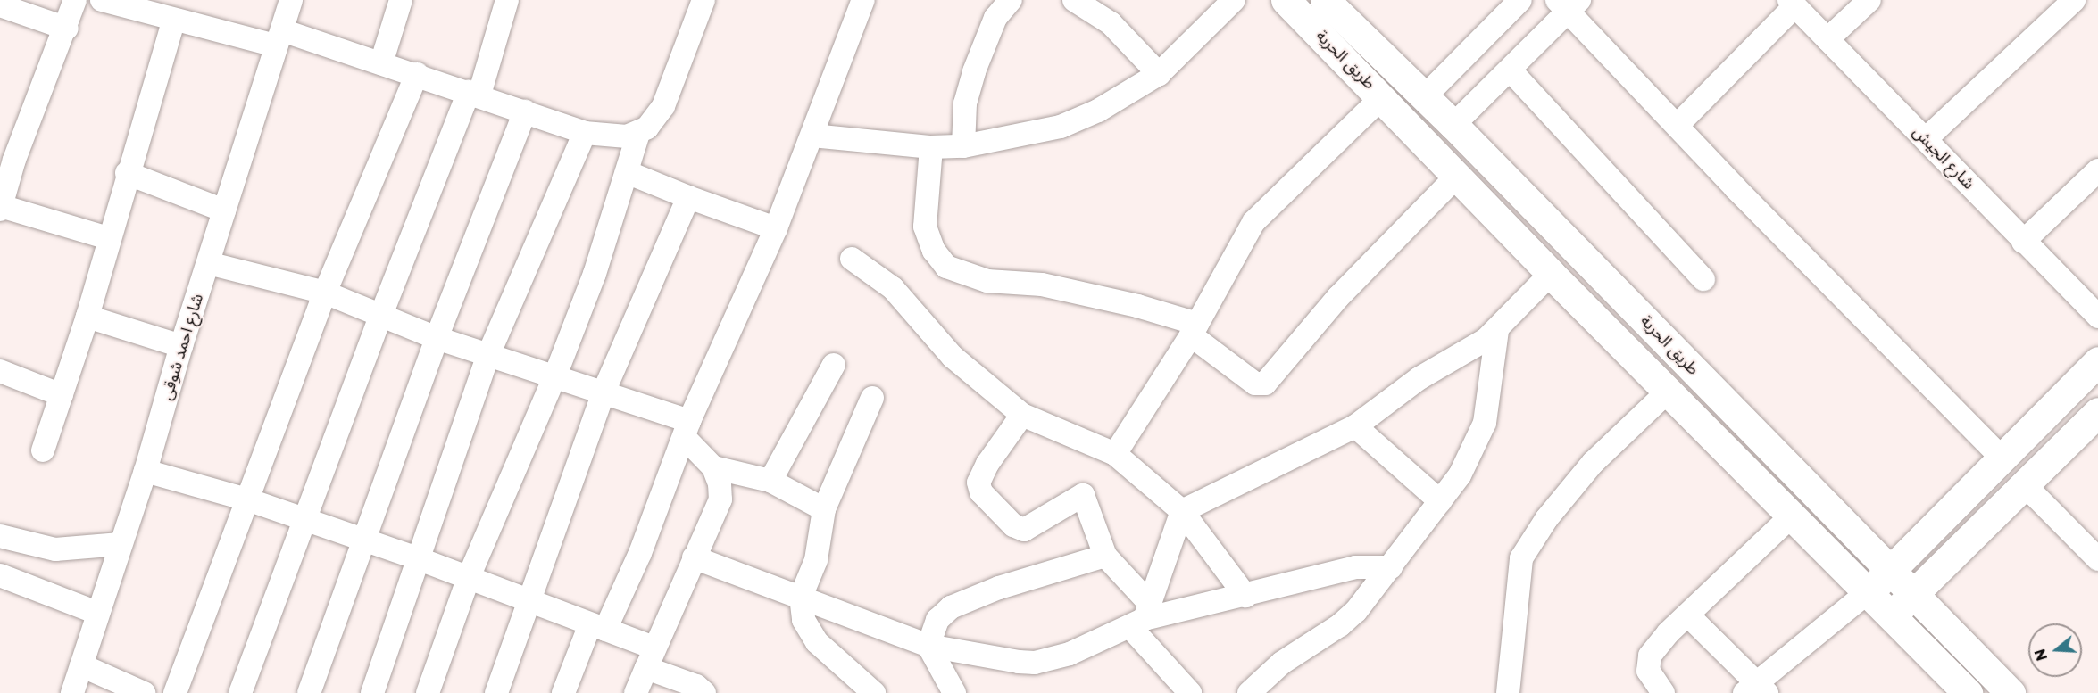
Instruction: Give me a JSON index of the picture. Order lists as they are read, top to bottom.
{
  "streets": {
    "main road": ["طريق الحرية"],
    "street": ["شارع الجيش", "شارع احمد شوقى"]
  },
  "north": "left"
}
